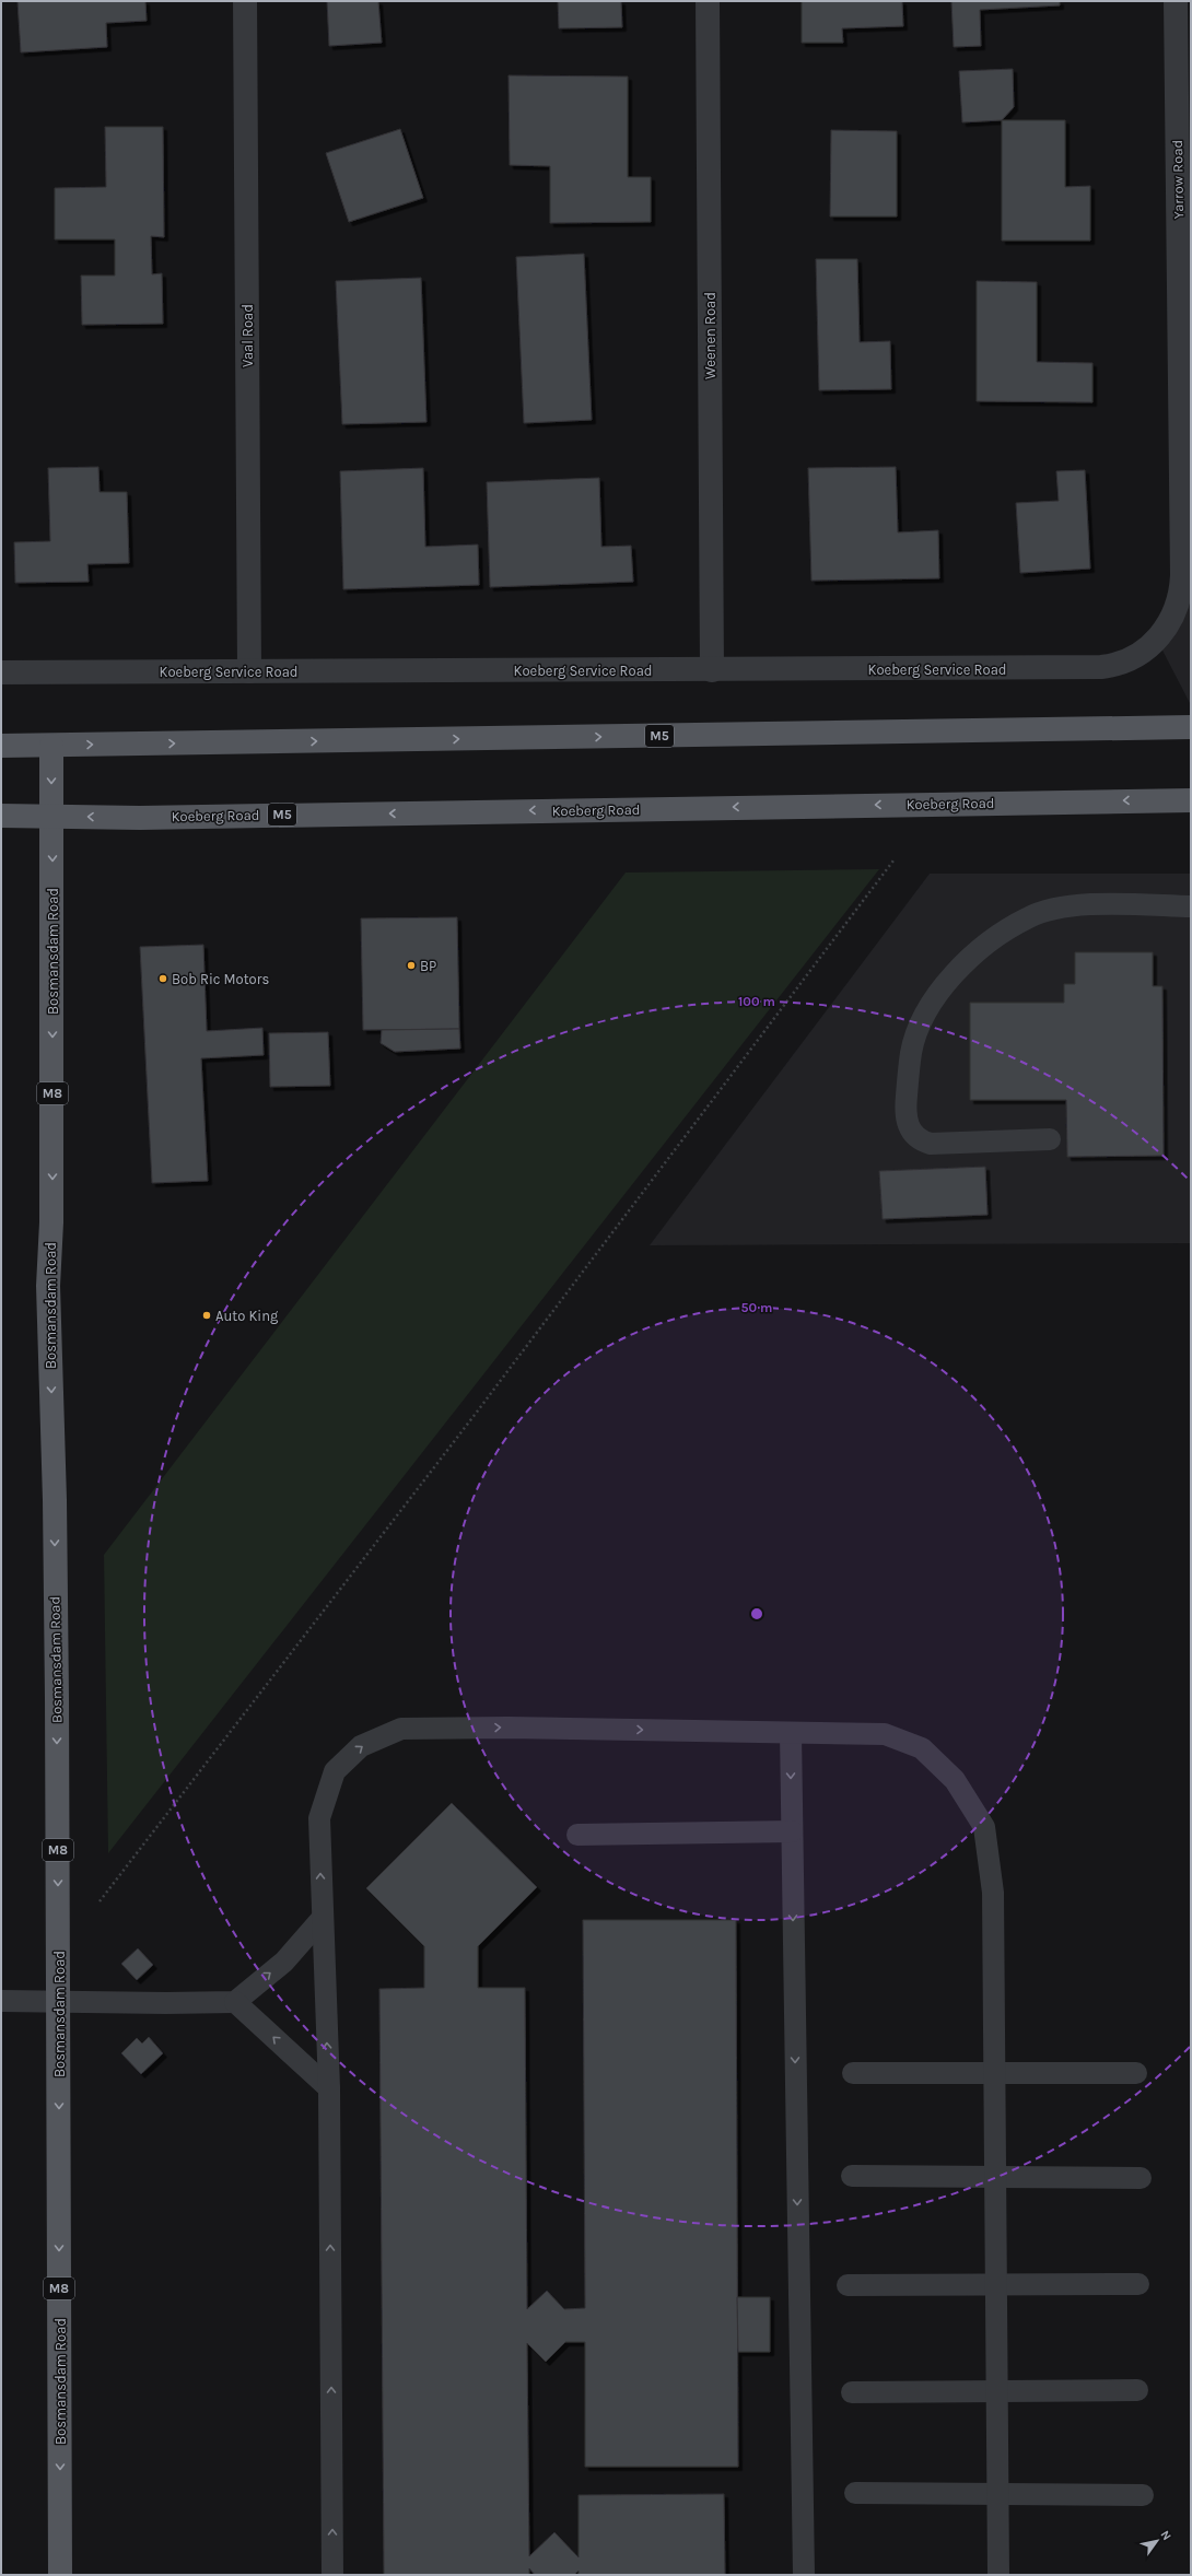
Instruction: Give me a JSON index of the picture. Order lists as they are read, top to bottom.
{
  "streets": {
    "main road": [
      "M5",
      "Koeberg Road",
      "Bosmansdam Road",
      "M8"
    ],
    "street": [
      "Yarrow Road",
      "Vaal Road",
      "Weenen Road",
      "Koeberg Service Road"
    ]
  },
  "crossings": [
    ["Yarrow Road", "Koeberg Service Road"],
    ["Vaal Road", "Koeberg Service Road"],
    ["Weenen Road", "Koeberg Service Road"],
    ["M5", "Bosmansdam Road"],
    ["Koeberg Road", "Bosmansdam Road"]
  ],
  "one_way": ["Bosmansdam Road"],
  "places": ["BP", "Bob Ric Motors", "Auto King"],
  "north": "top right",
  "rings": ["100 m", "50 m"]
}
